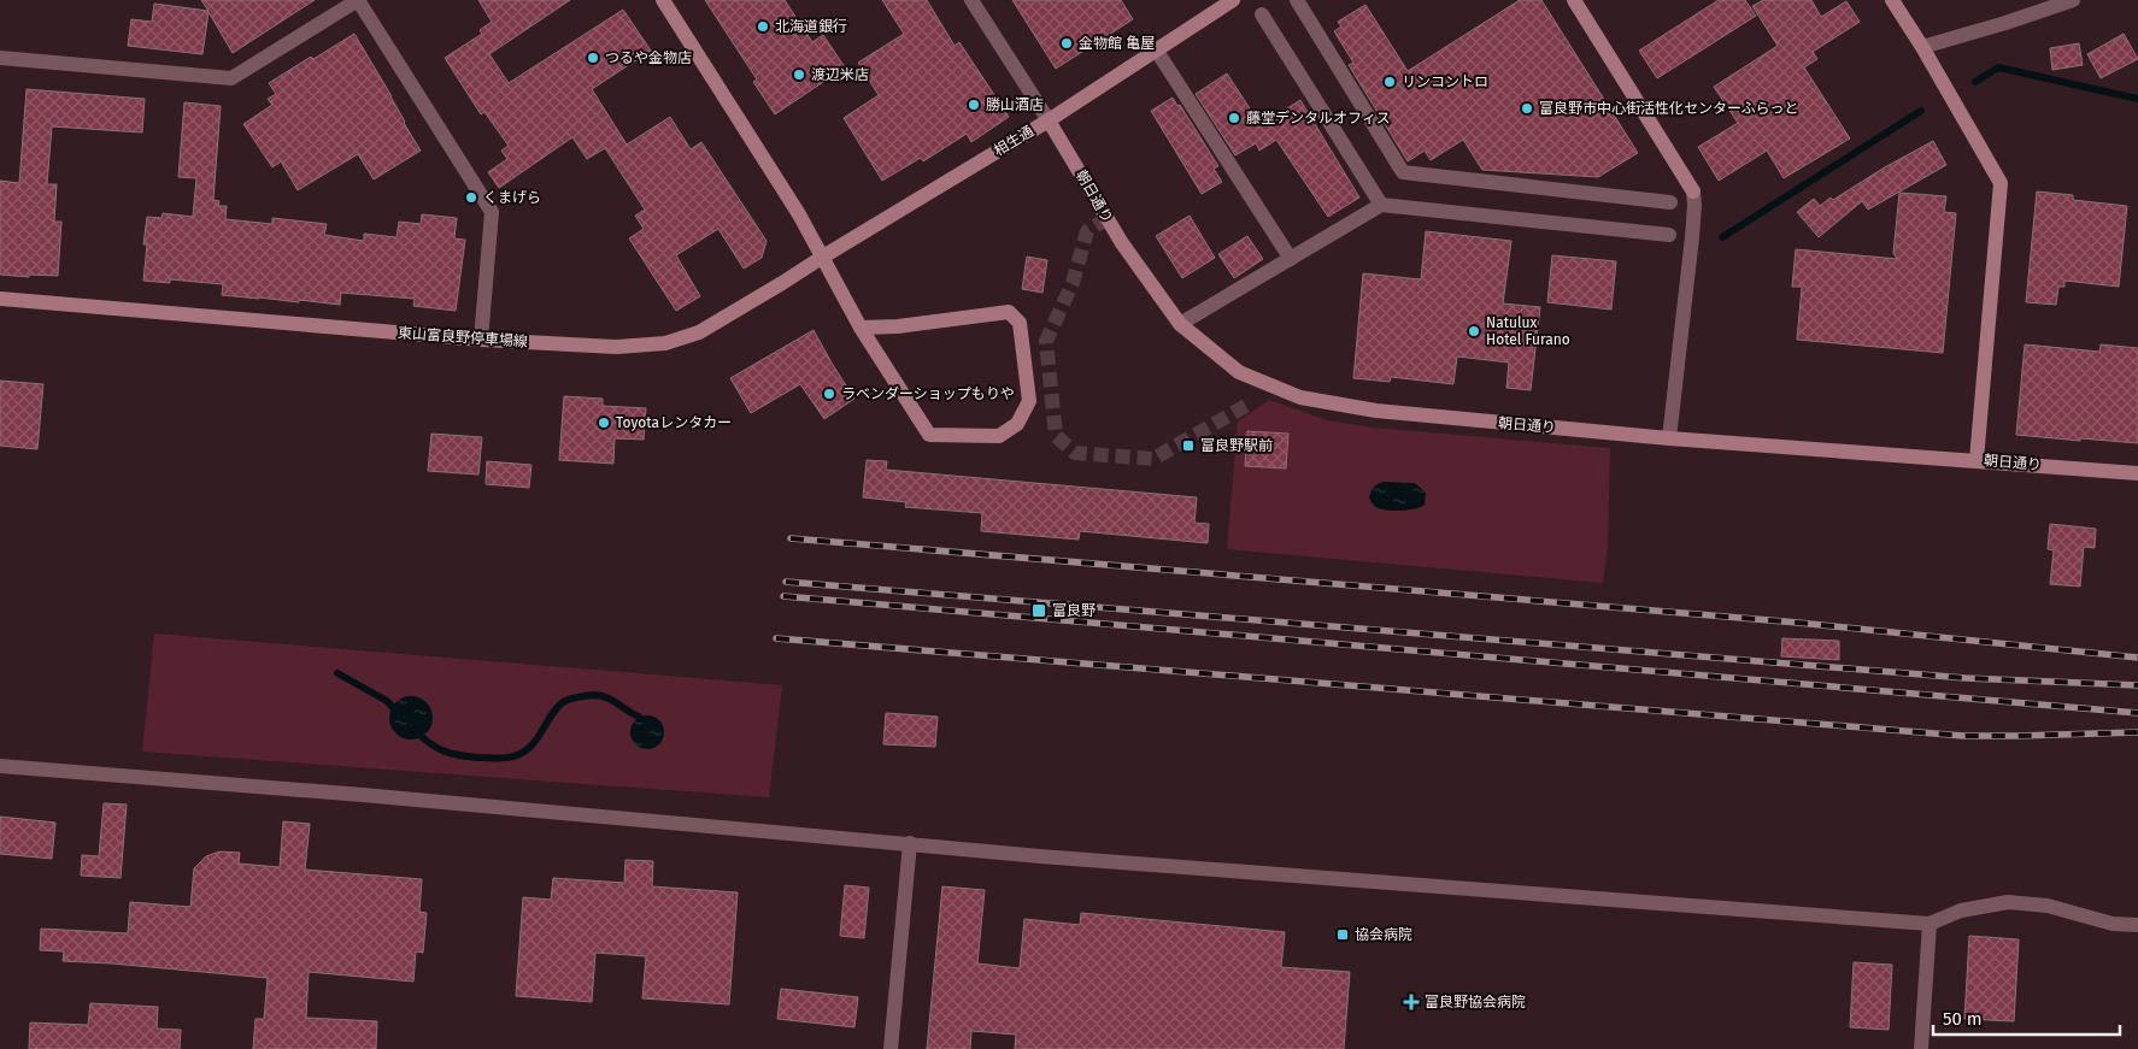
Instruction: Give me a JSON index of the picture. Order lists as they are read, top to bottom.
{
  "streets": {
    "street": ["相生通", "朝日通り", "東山富良野停車場線"]
  },
  "crossings": [
    ["相生通", "朝日通り"],
    ["相生通", "東山富良野停車場線"]
  ],
  "places": {
    "other": [
      "北海道銀行",
      "金物館 亀屋",
      "つるや金物店",
      "渡辺米店",
      "リンコントロ",
      "勝山酒店",
      "富良野市中心街活性化センターふらっと",
      "藤堂デンタルオフィス",
      "くまげら",
      "Natulux Hotel Furano",
      "ラベンダーショップもりや",
      "Toyotaレンタカー"
    ],
    "transit": ["富良野駅前", "富良野", "協会病院"],
    "health": ["富良野協会病院"]
  },
  "scale_bar": "50 m"
}
